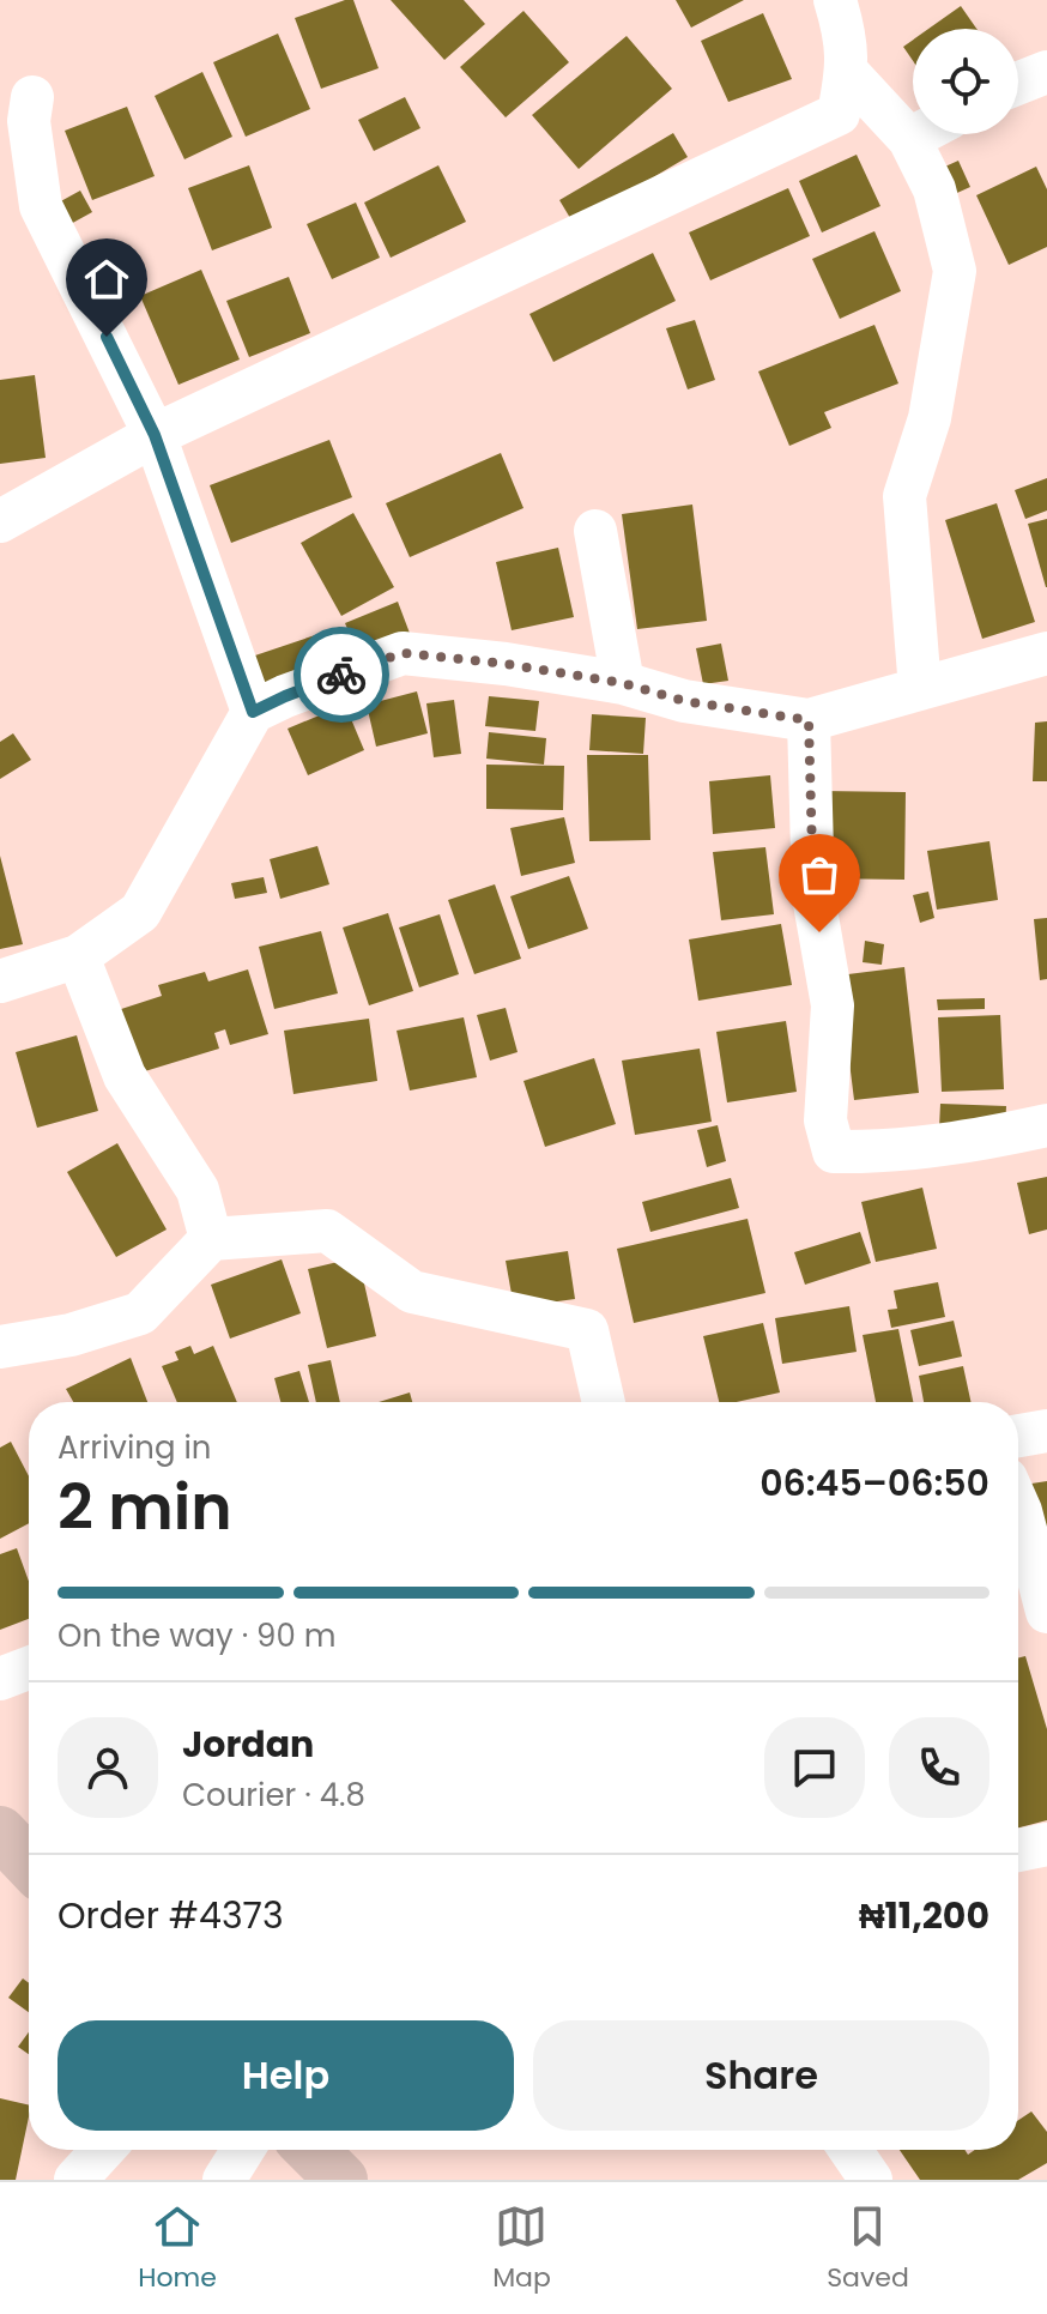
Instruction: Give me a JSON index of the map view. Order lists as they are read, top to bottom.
{
  "page": {
    "heading": ["2 min", "Arriving in", "06:45–06:50"],
    "panel": [
      "Jordan",
      "Courier · 4.8",
      "Order #4373",
      "₦11,200"
    ],
    "bar": "On the way · 90 m",
    "buttons": ["Help", "Share"],
    "tabs": ["Home", "Map", "Saved"]
  }
}
